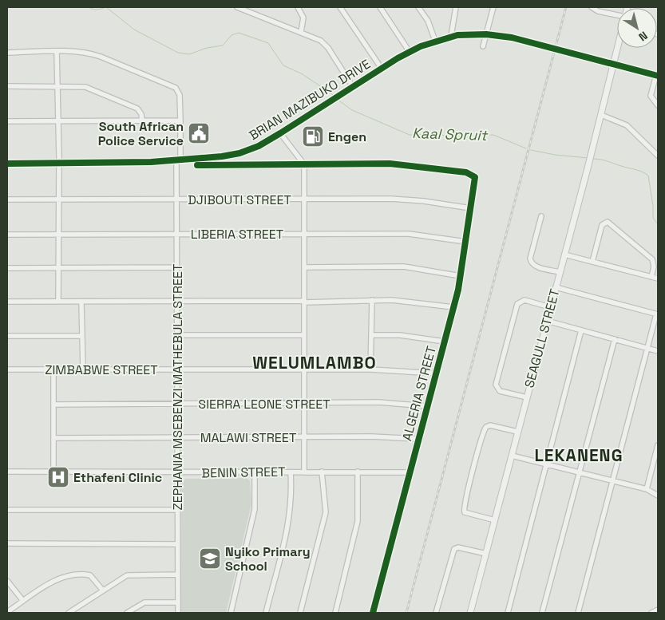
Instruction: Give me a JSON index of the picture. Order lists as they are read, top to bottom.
{
  "streets": {
    "street": [
      "BRIAN MAZIBUKO DRIVE",
      "DJIBOUTI STREET",
      "LIBERIA STREET",
      "SEAGULL STREET",
      "ZIMBABWE STREET",
      "ZEPHANIA MSEBENZI MATHEBULA STREET",
      "ALGERIA STREET",
      "SIERRA LEONE STREET",
      "MALAWI STREET",
      "BENIN STREET"
    ]
  },
  "crossings": [
    ["BRIAN MAZIBUKO DRIVE", "SEAGULL STREET"],
    ["BRIAN MAZIBUKO DRIVE", "ZEPHANIA MSEBENZI MATHEBULA STREET"],
    ["DJIBOUTI STREET", "ZEPHANIA MSEBENZI MATHEBULA STREET"],
    ["DJIBOUTI STREET", "ALGERIA STREET"],
    ["LIBERIA STREET", "ZEPHANIA MSEBENZI MATHEBULA STREET"],
    ["LIBERIA STREET", "ALGERIA STREET"],
    ["ZIMBABWE STREET", "ZEPHANIA MSEBENZI MATHEBULA STREET"],
    ["ZIMBABWE STREET", "ALGERIA STREET"],
    ["ZEPHANIA MSEBENZI MATHEBULA STREET", "SIERRA LEONE STREET"],
    ["ZEPHANIA MSEBENZI MATHEBULA STREET", "MALAWI STREET"],
    ["ZEPHANIA MSEBENZI MATHEBULA STREET", "BENIN STREET"],
    ["ALGERIA STREET", "SIERRA LEONE STREET"],
    ["ALGERIA STREET", "MALAWI STREET"],
    ["ALGERIA STREET", "BENIN STREET"]
  ],
  "districts": ["WELUMLAMBO", "LEKANENG"],
  "water": ["Kaal Spruit"],
  "places": {
    "public building": ["South African Police Service"],
    "fuel station": ["Engen"],
    "hospital": ["Ethafeni Clinic"],
    "school or university": ["Nyiko Primary School"]
  },
  "north": "bottom right"
}
